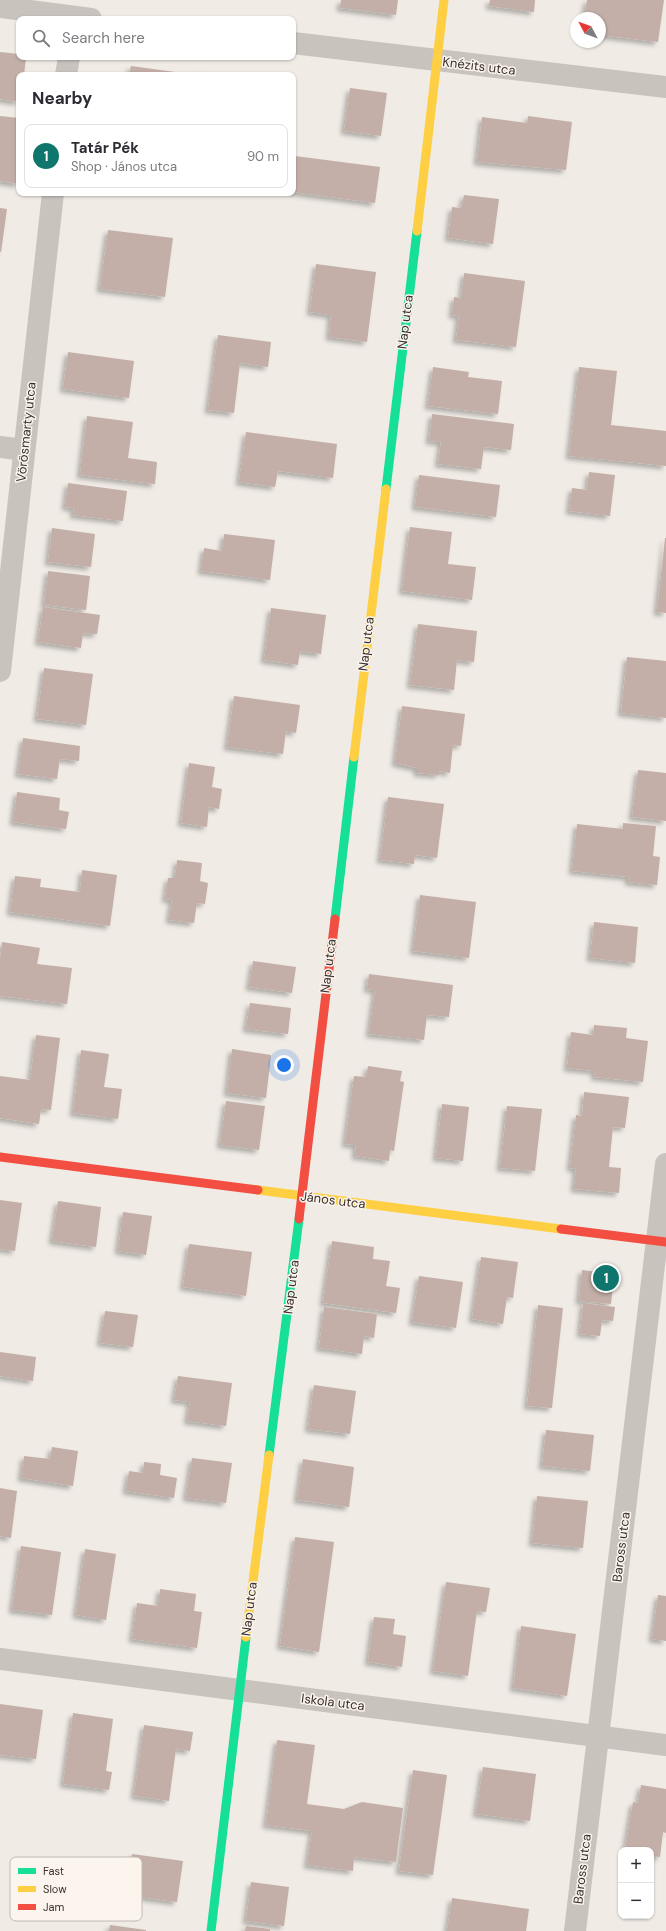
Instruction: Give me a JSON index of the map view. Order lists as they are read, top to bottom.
{
  "streets": {
    "street": [
      "Knézits utca",
      "Nap utca",
      "Vörösmarty utca",
      "János utca",
      "Baross utca",
      "Iskola utca"
    ]
  },
  "crossings": [
    ["Knézits utca", "Nap utca"],
    ["Nap utca", "János utca"],
    ["Nap utca", "Iskola utca"],
    ["János utca", "Baross utca"],
    ["Baross utca", "Iskola utca"]
  ],
  "legend": ["Fast", "Slow", "Jam"],
  "north": "top left",
  "page": {
    "search": "Search here",
    "heading": "Nearby",
    "list": [
      {
        "mark": "1",
        "name": "Tatár Pék",
        "note": "Shop · János utca",
        "value": "90 m"
      }
    ],
    "pins": "1",
    "map_buttons": ["+", "−"]
  }
}
